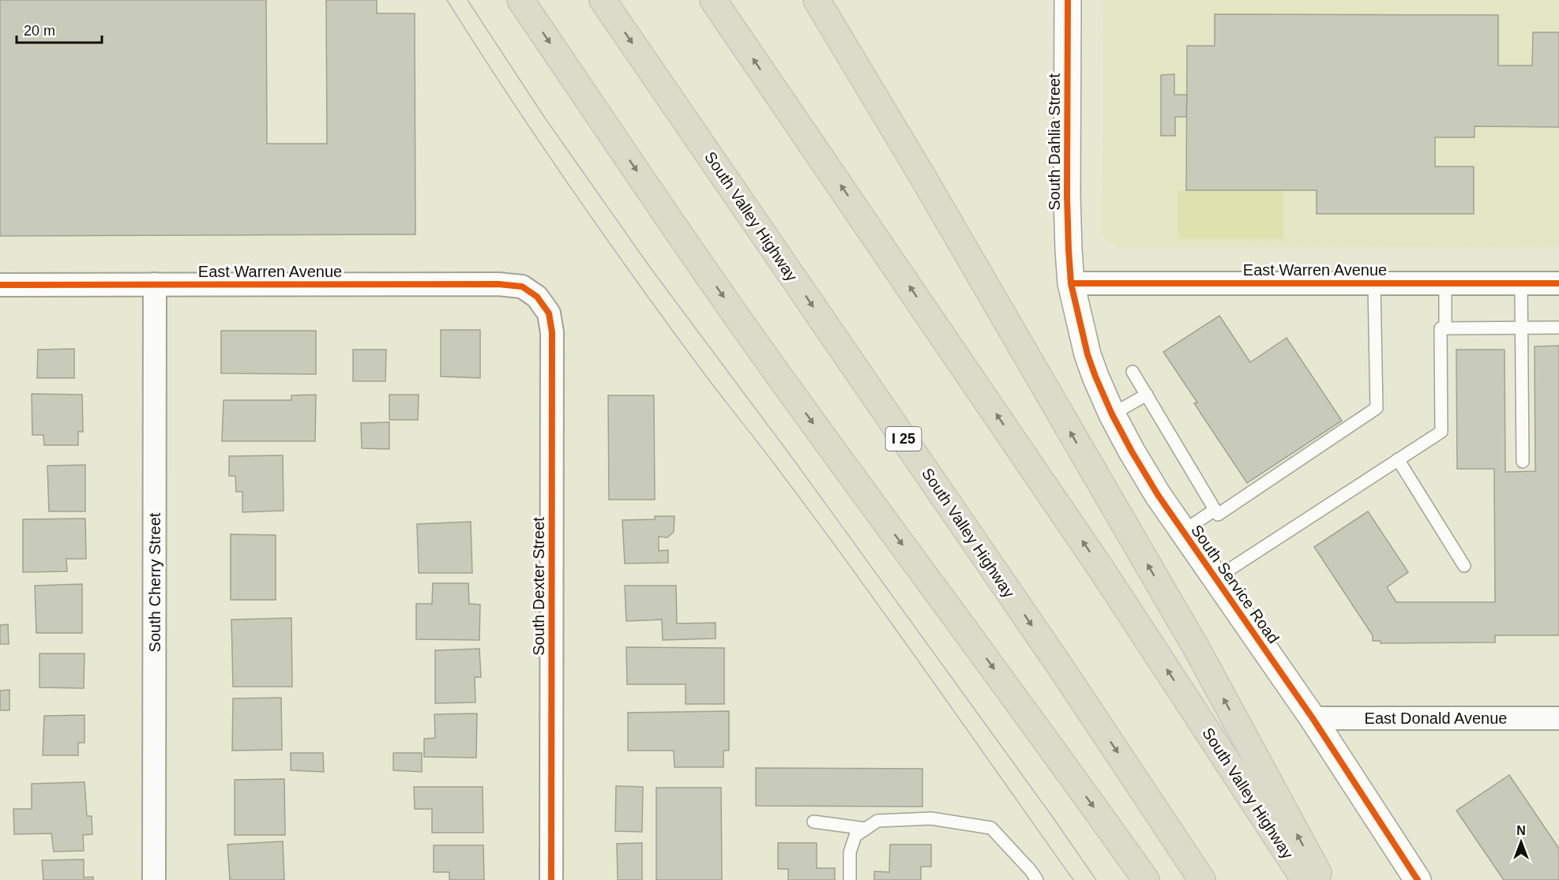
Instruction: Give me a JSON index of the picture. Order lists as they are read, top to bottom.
{
  "streets": {
    "highway": ["South Valley Highway", "I 25"],
    "street": [
      "South Dahlia Street",
      "East Warren Avenue",
      "South Cherry Street",
      "South Service Road",
      "South Dexter Street",
      "East Donald Avenue"
    ]
  },
  "crossings": [
    ["South Dahlia Street", "East Warren Avenue"],
    ["South Dahlia Street", "South Service Road"],
    ["East Warren Avenue", "South Cherry Street"],
    ["East Warren Avenue", "South Service Road"],
    ["East Warren Avenue", "South Dexter Street"],
    ["South Service Road", "East Donald Avenue"]
  ],
  "scale_bar": "20 m",
  "north": "top"
}
